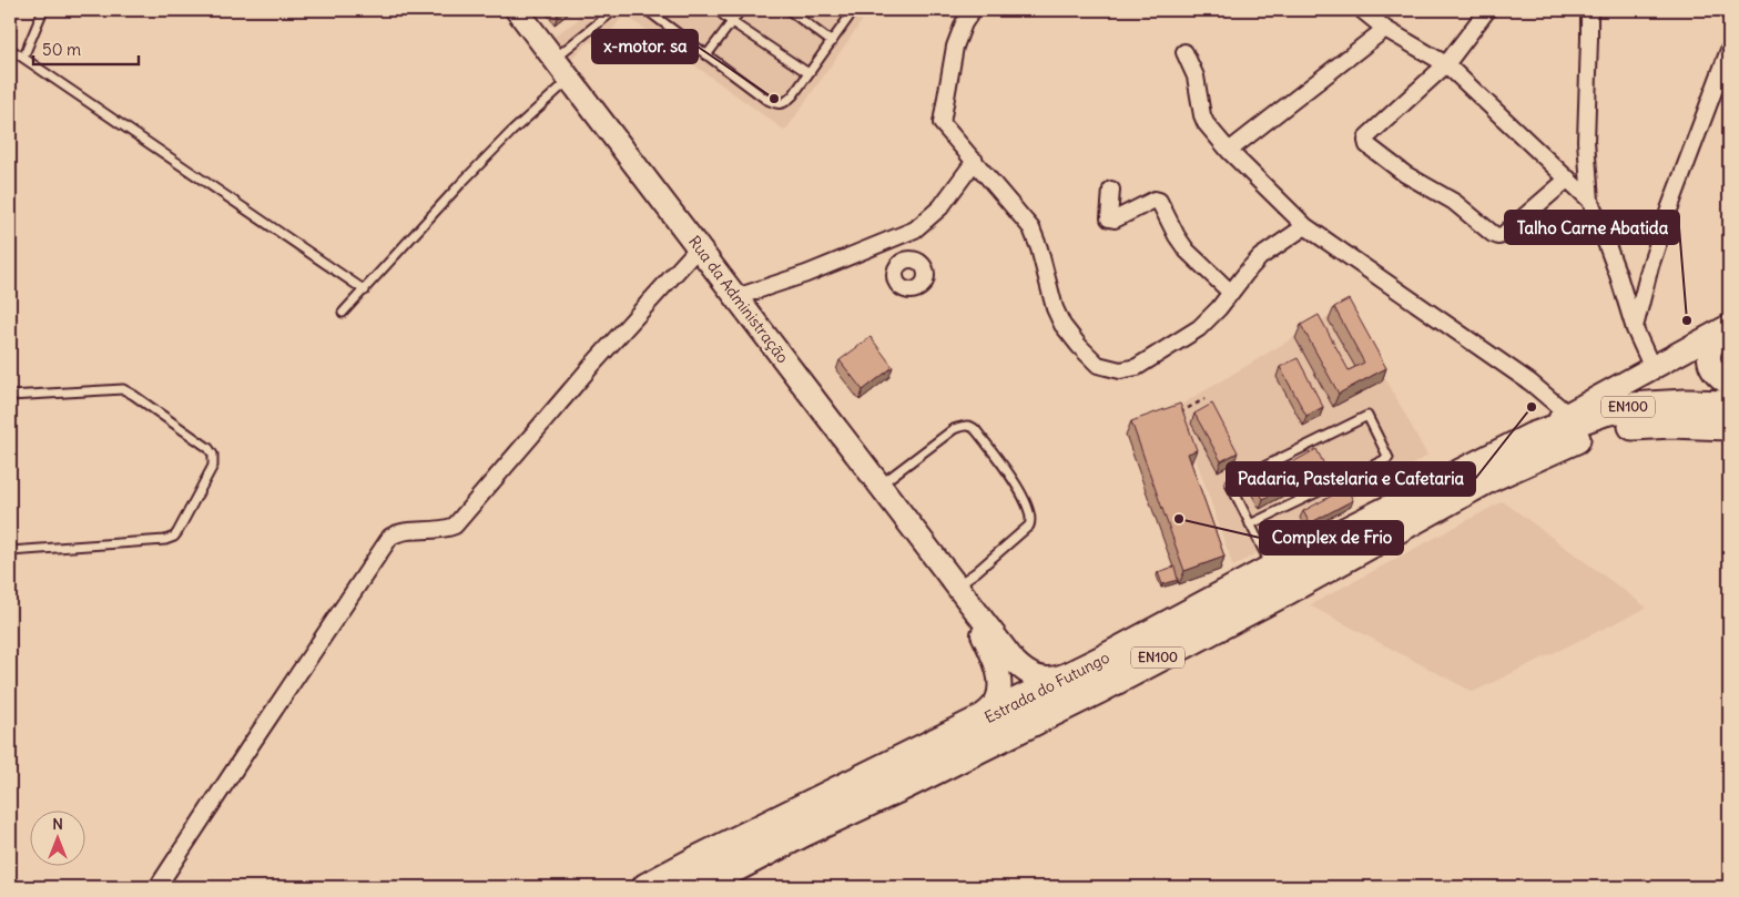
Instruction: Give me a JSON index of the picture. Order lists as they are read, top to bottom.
{
  "streets": {
    "highway": ["EN100", "Estrada do Futungo"],
    "street": ["Rua da Administração"]
  },
  "places": [
    "x-motor. sa",
    "Talho Carne Abatida",
    "Padaria, Pastelaria e Cafetaria",
    "Complex de Frio"
  ],
  "scale_bar": "50 m",
  "north": "top"
}
